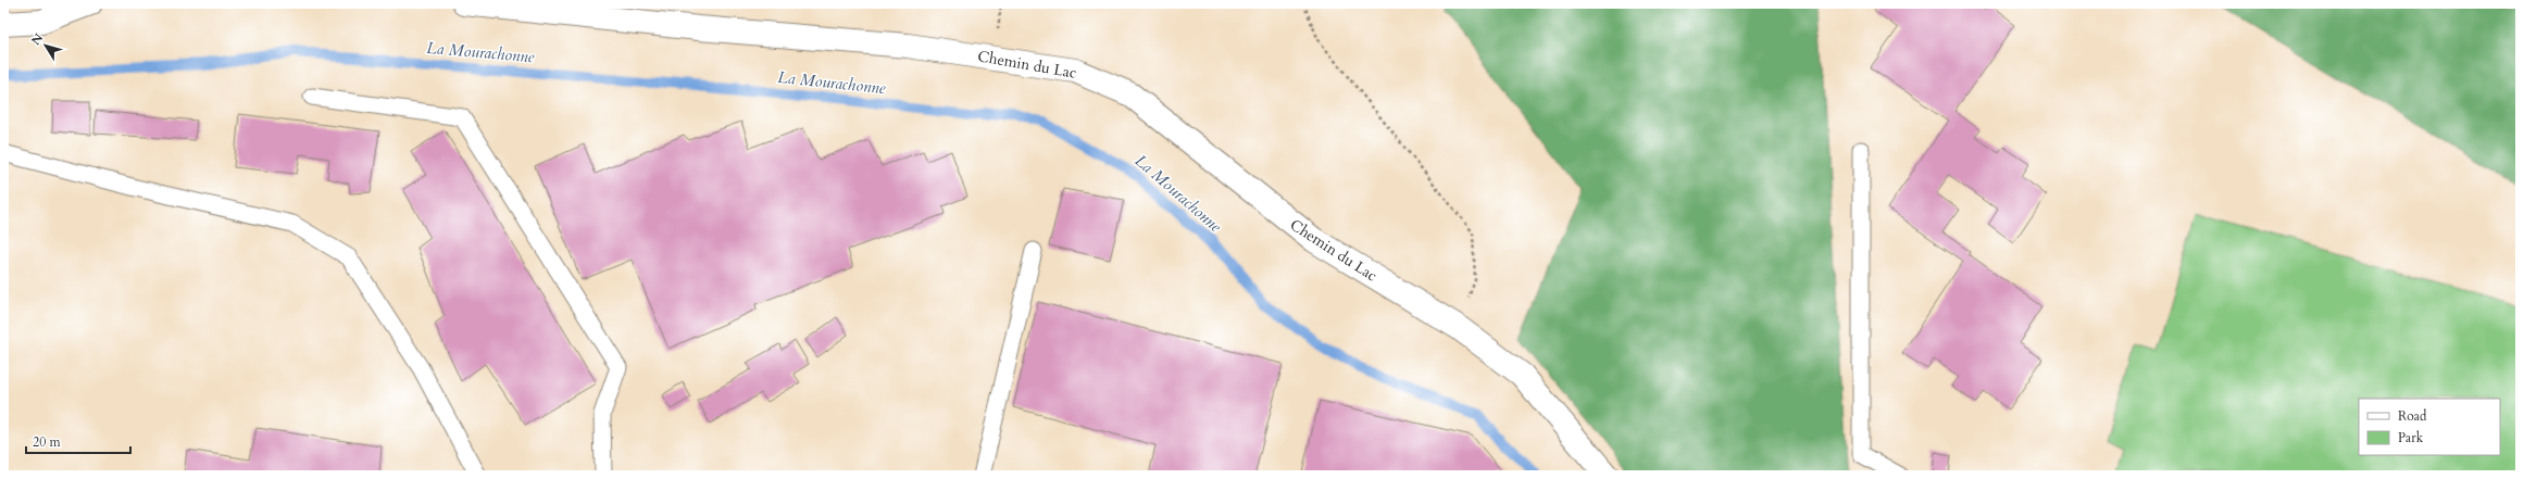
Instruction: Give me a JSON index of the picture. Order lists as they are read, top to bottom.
{
  "streets": {
    "street": ["Chemin du Lac"]
  },
  "water": ["La Mourachonne"],
  "legend": ["Road", "Park"],
  "scale_bar": "20 m",
  "north": "top left"
}
